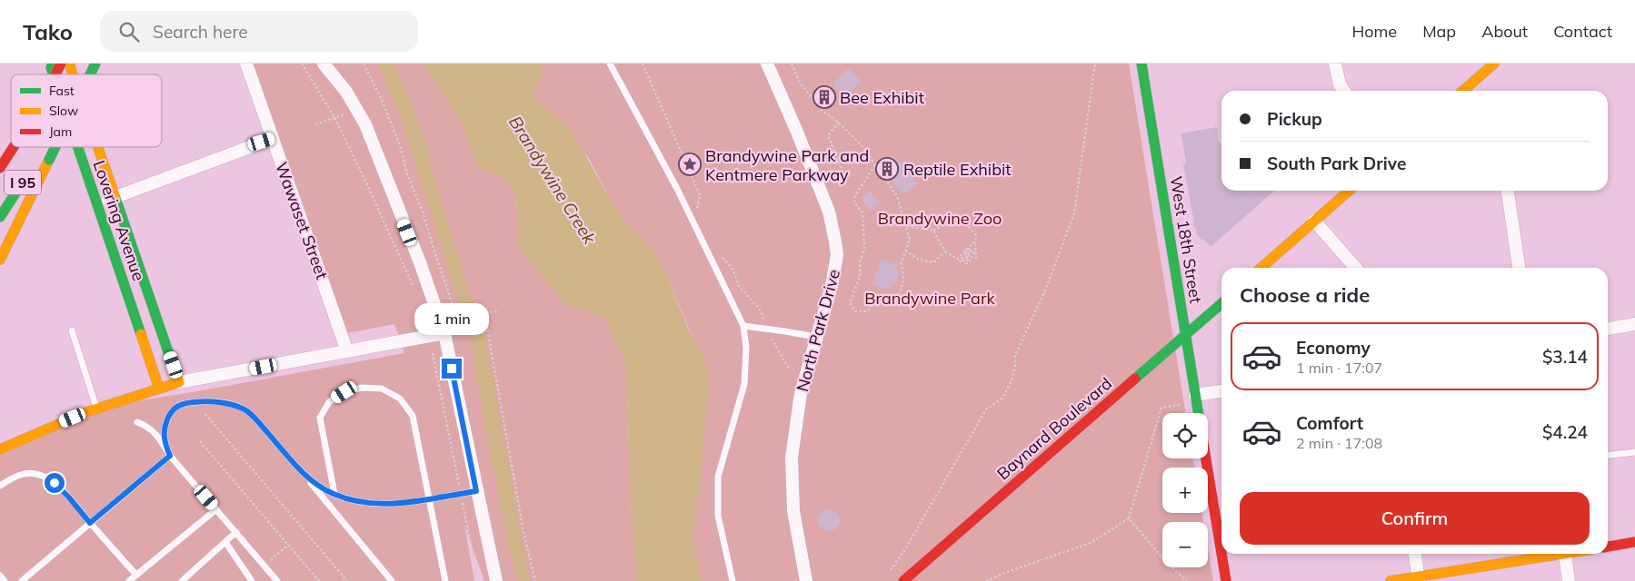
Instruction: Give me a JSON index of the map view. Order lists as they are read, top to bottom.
{
  "streets": {
    "main road": [
      "I 95",
      "Lovering Avenue",
      "West 18th Street",
      "Baynard Boulevard"
    ],
    "street": ["Wawaset Street", "North Park Drive"]
  },
  "crossings": [
    ["West 18th Street", "Baynard Boulevard"]
  ],
  "water": ["Brandywine Creek"],
  "parks": ["Brandywine Zoo", "Brandywine Park"],
  "places": {
    "building": ["Bee Exhibit", "Reptile Exhibit"],
    "place": ["Brandywine Park and Kentmere Parkway"]
  },
  "legend": ["Fast", "Slow", "Jam"],
  "page": {
    "header": "Tako",
    "search": "Search here",
    "nav": [
      "Home",
      "Map",
      "About",
      "Contact"
    ],
    "banner": ["Pickup", "South Park Drive"],
    "heading": "Choose a ride",
    "bubble": "1 min",
    "list": [
      {
        "name": "Economy",
        "note": "1 min · 17:07",
        "value": "$3.14"
      },
      {
        "name": "Comfort",
        "note": "2 min · 17:08",
        "value": "$4.24"
      }
    ],
    "map_buttons": ["+", "−"],
    "buttons": "Confirm"
  }
}
